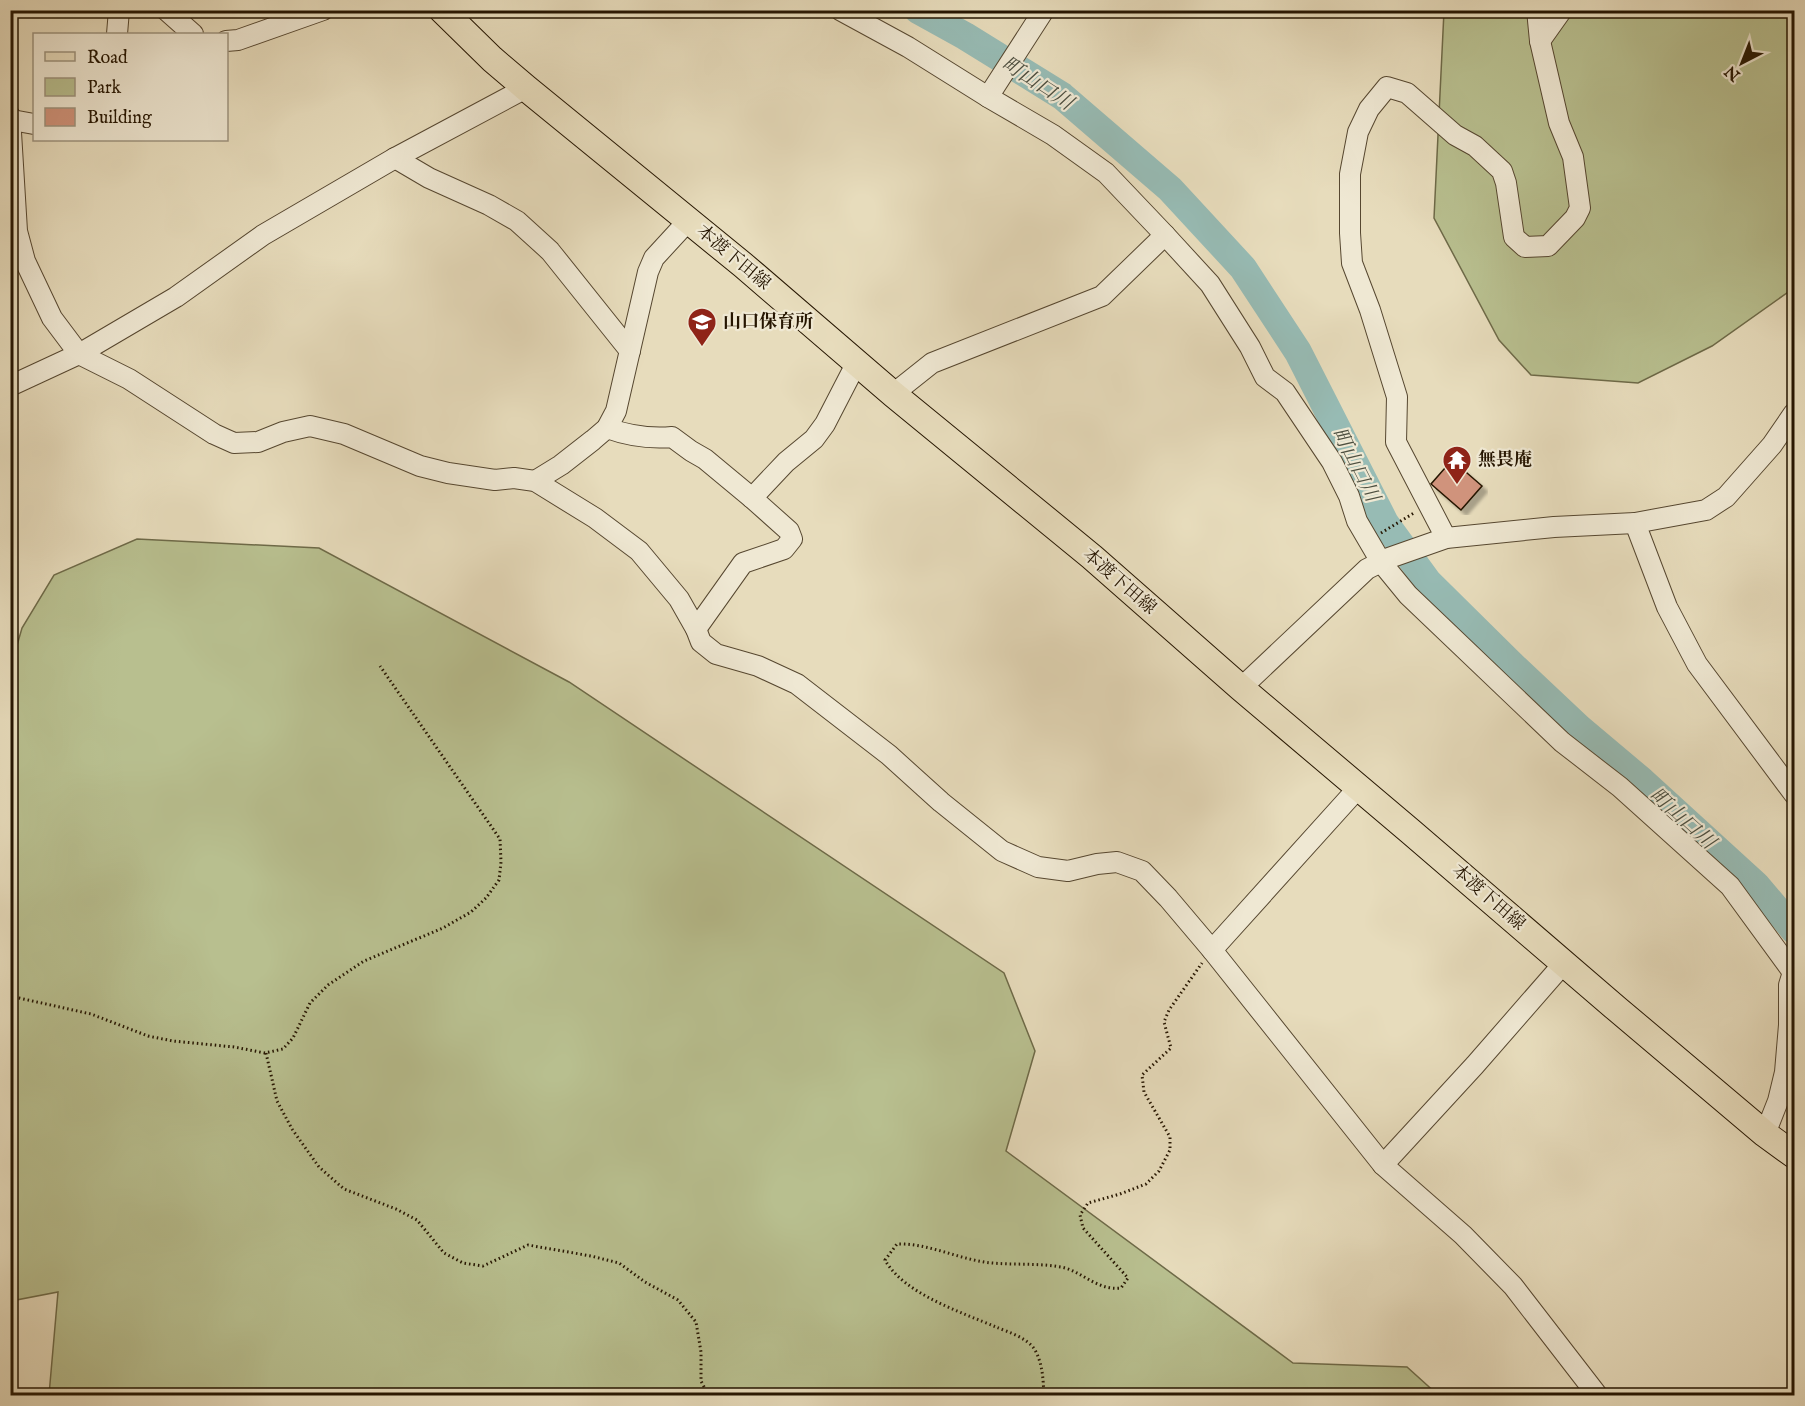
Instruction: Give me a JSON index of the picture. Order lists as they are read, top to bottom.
{
  "streets": {
    "main road": ["本渡下田線"]
  },
  "water": ["町山口川"],
  "places": {
    "school or university": ["山口保育所"],
    "temple": ["無畏庵"]
  },
  "legend": ["Road", "Park", "Building"],
  "north": "bottom left"
}
